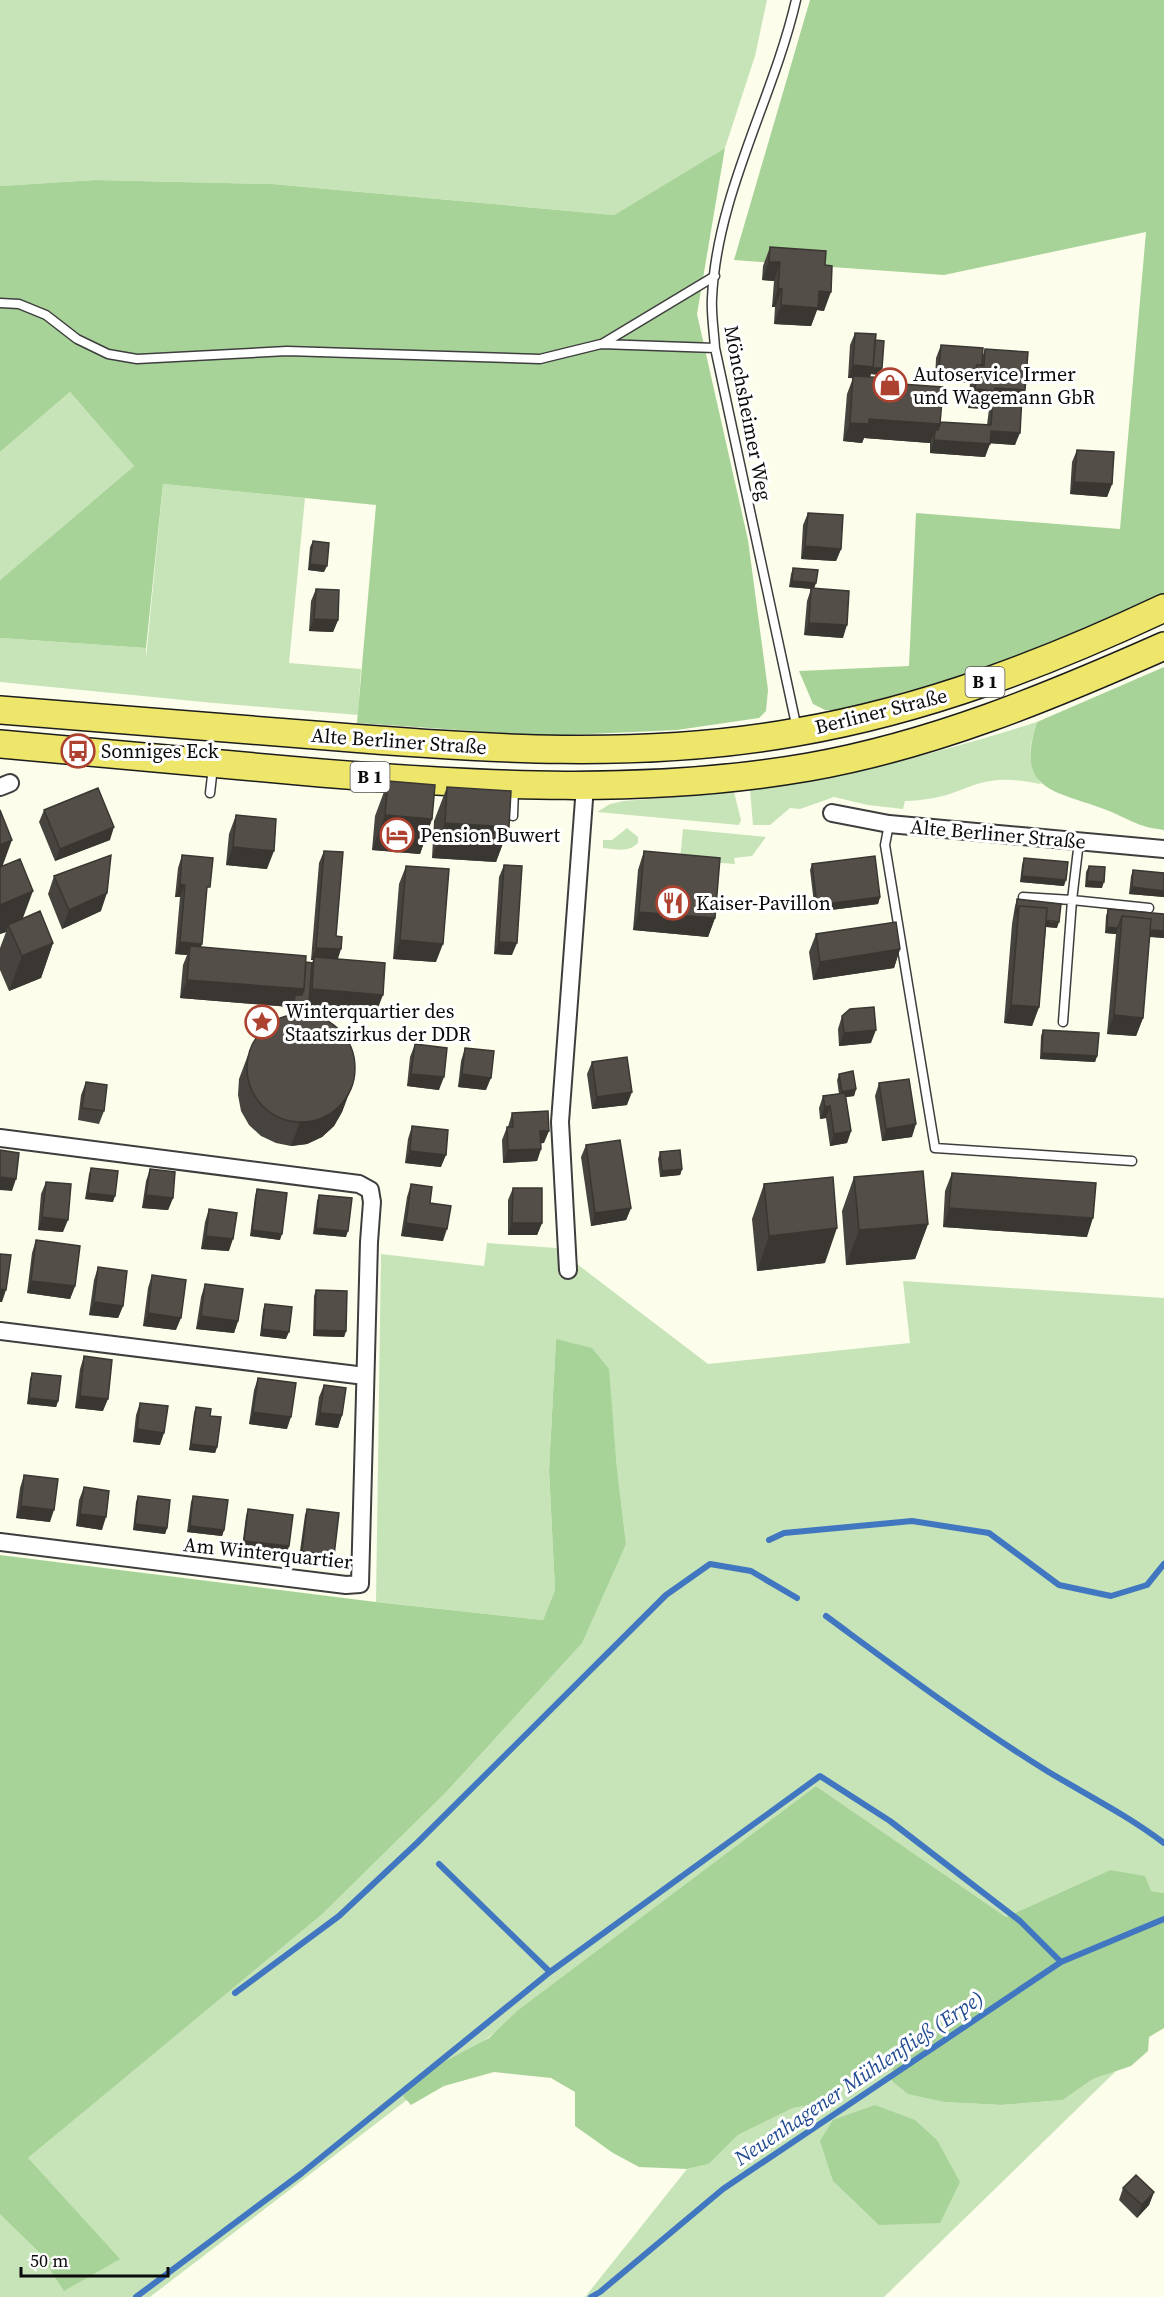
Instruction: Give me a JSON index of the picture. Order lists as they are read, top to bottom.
{
  "streets": {
    "main road": ["B 1", "Berliner Straße", "Alte Berliner Straße"],
    "street": ["Am Winterquartier"],
    "lane": ["Mönchsheimer Weg"]
  },
  "crossings": [
    ["Mönchsheimer Weg", "Berliner Straße"],
    ["Mönchsheimer Weg", "Alte Berliner Straße"],
    ["Berliner Straße", "Alte Berliner Straße"]
  ],
  "water": ["Neuenhagener Mühlenfließ (Erpe)"],
  "places": {
    "shop": ["Autoservice Irmer und Wagemann GbR"],
    "bus stop": ["Sonniges Eck"],
    "hotel": ["Pension Buwert"],
    "restaurant": ["Kaiser-Pavillon"],
    "place": ["Winterquartier des Staatszirkus der DDR"]
  },
  "scale_bar": "50 m"
}
